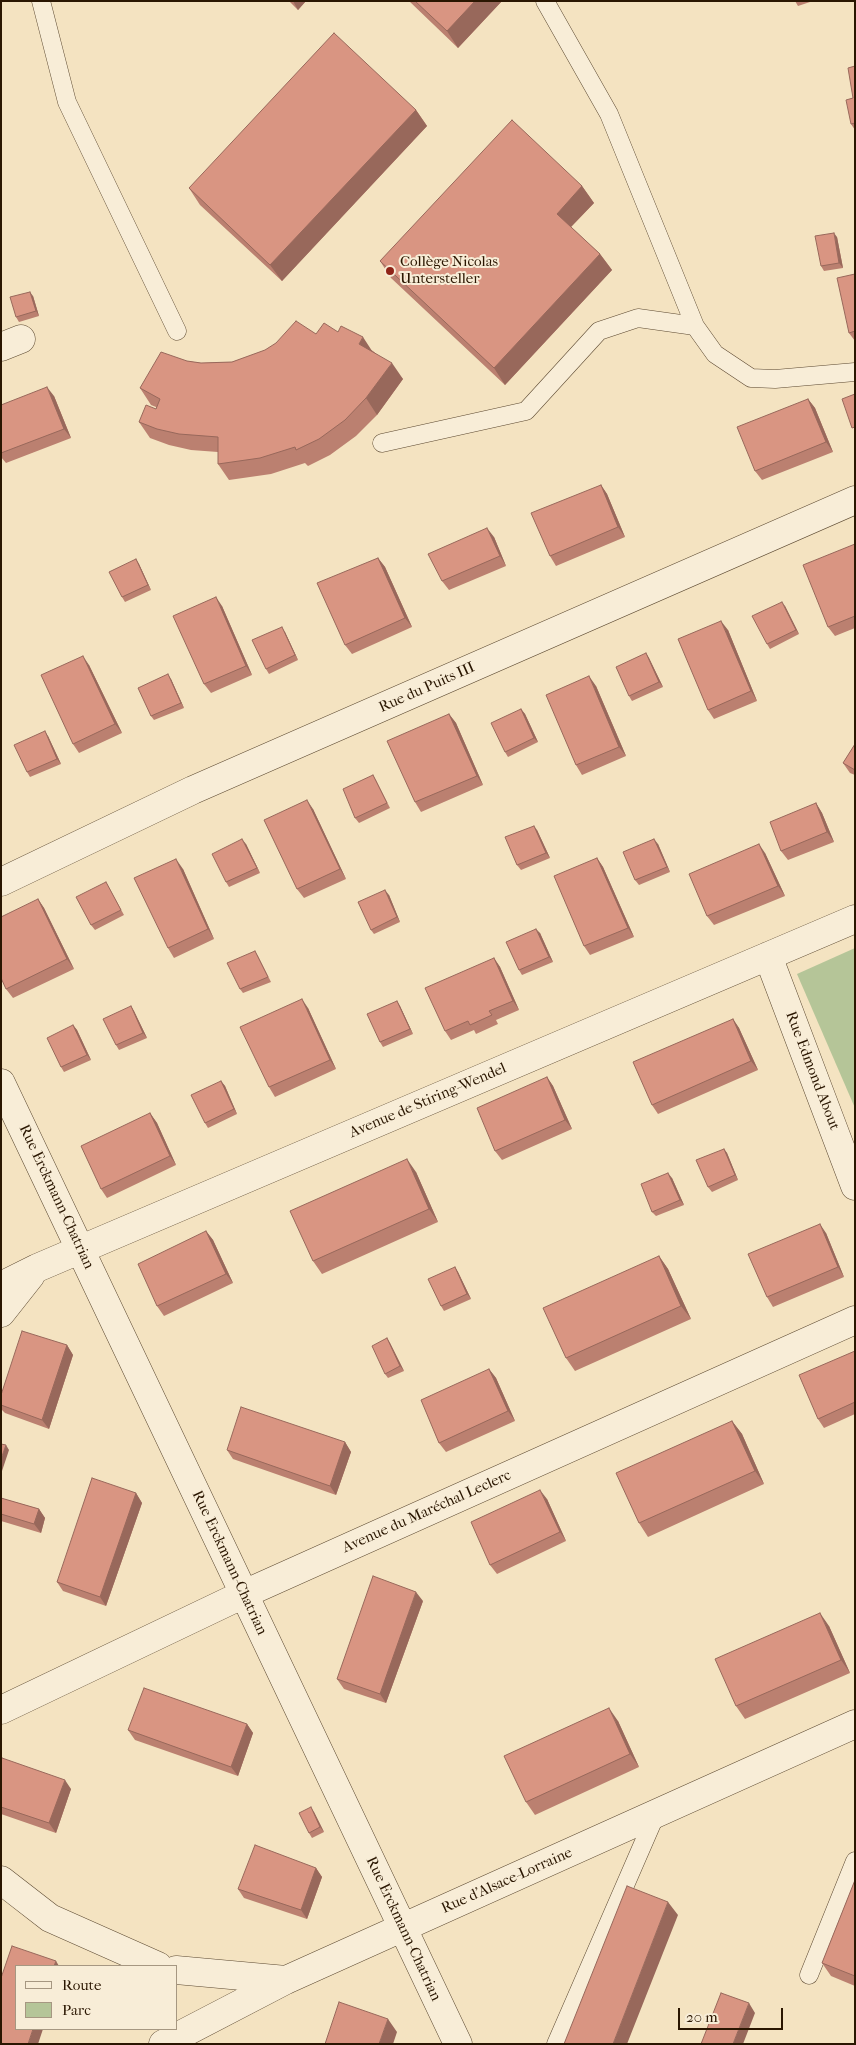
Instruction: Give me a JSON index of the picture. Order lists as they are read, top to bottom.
{
  "streets": {
    "street": [
      "Rue du Puits III",
      "Rue Edmond About",
      "Avenue de Stiring-Wendel",
      "Rue Erckmann-Chatrian",
      "Avenue du Maréchal Leclerc",
      "Rue d'Alsace-Lorraine"
    ]
  },
  "crossings": [
    ["Rue Edmond About", "Avenue de Stiring-Wendel"],
    ["Avenue de Stiring-Wendel", "Rue Erckmann-Chatrian"],
    ["Rue Erckmann-Chatrian", "Avenue du Maréchal Leclerc"],
    ["Rue Erckmann-Chatrian", "Rue d'Alsace-Lorraine"]
  ],
  "places": ["Collège Nicolas Untersteller"],
  "legend": ["Route", "Parc"],
  "scale_bar": "20 m"
}
